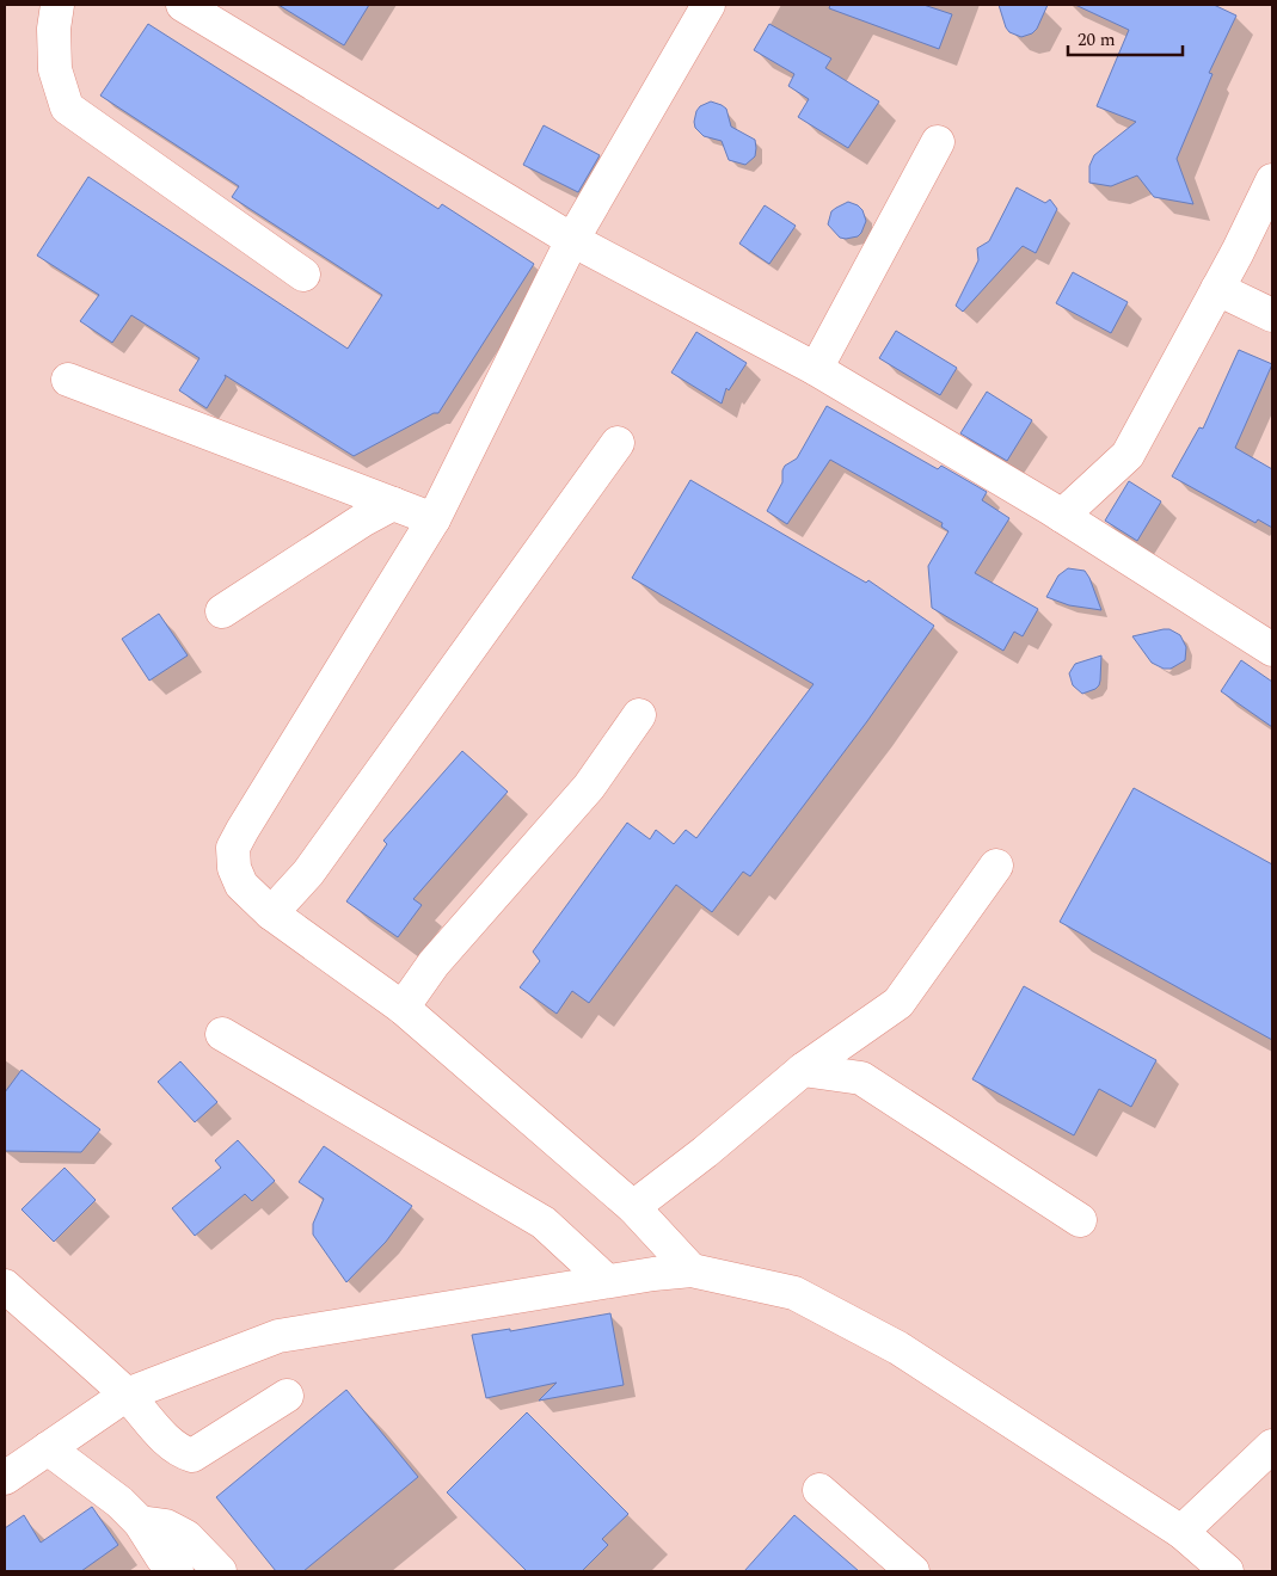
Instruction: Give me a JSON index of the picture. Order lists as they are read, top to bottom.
{
  "scale_bar": "20 m"
}
